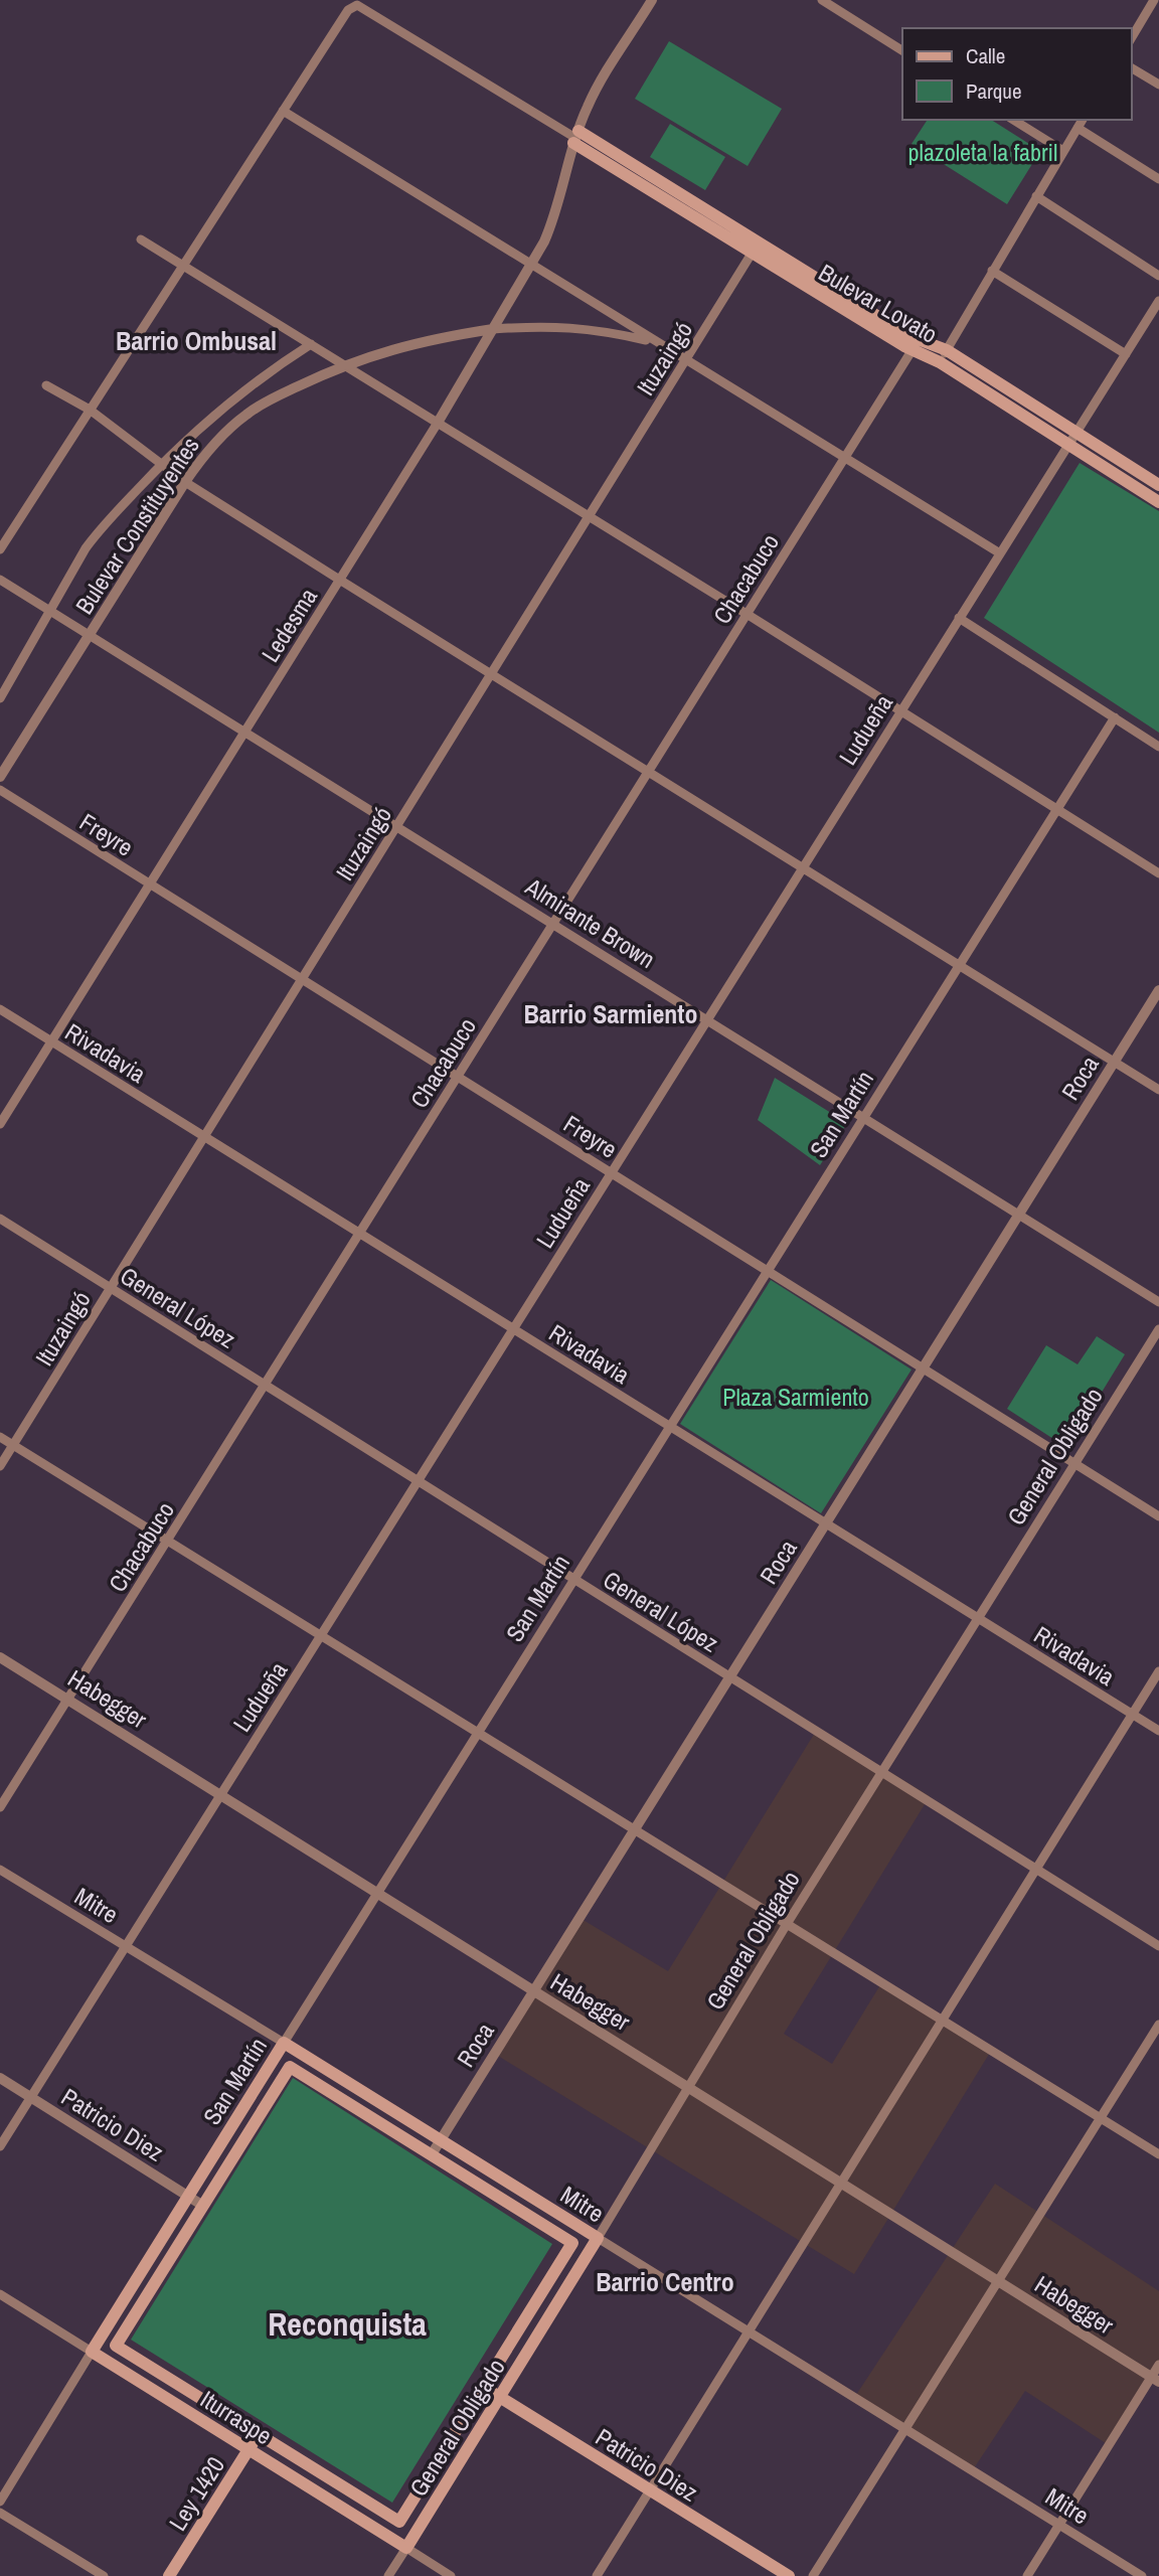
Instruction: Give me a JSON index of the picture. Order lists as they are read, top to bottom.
{
  "streets": {
    "main road": [
      "Bulevar Lovato",
      "San Martín",
      "General Obligado",
      "Mitre",
      "Patricio Diez",
      "Iturraspe",
      "Ley 1420"
    ],
    "street": [
      "Ituzaingó",
      "Bulevar Constituyentes",
      "Chacabuco",
      "Ledesma",
      "Ludueña",
      "Freyre",
      "Almirante Brown",
      "Rivadavia",
      "Roca",
      "General López",
      "Habegger"
    ]
  },
  "crossings": [
    ["Bulevar Lovato", "Ituzaingó"],
    ["Bulevar Lovato", "Chacabuco"],
    ["Bulevar Lovato", "Ledesma"],
    ["Bulevar Lovato", "Ludueña"],
    ["Ituzaingó", "Freyre"],
    ["Ituzaingó", "Almirante Brown"],
    ["Ituzaingó", "Rivadavia"],
    ["Ituzaingó", "General López"],
    ["Bulevar Constituyentes", "Ledesma"],
    ["Bulevar Constituyentes", "Almirante Brown"],
    ["Chacabuco", "Freyre"],
    ["Chacabuco", "Almirante Brown"],
    ["Chacabuco", "Rivadavia"],
    ["Chacabuco", "General López"],
    ["Chacabuco", "Habegger"],
    ["Ledesma", "Freyre"],
    ["Ledesma", "Almirante Brown"],
    ["Ledesma", "Rivadavia"],
    ["Ludueña", "Freyre"],
    ["Ludueña", "Almirante Brown"],
    ["Ludueña", "Rivadavia"],
    ["Ludueña", "General López"],
    ["Ludueña", "Habegger"],
    ["Ludueña", "Mitre"],
    ["Ludueña", "Patricio Diez"],
    ["Freyre", "Roca"],
    ["Freyre", "San Martín"],
    ["Freyre", "General Obligado"],
    ["Almirante Brown", "Roca"],
    ["Almirante Brown", "San Martín"],
    ["Rivadavia", "Roca"],
    ["Rivadavia", "San Martín"],
    ["Rivadavia", "General Obligado"],
    ["Roca", "General López"],
    ["Roca", "Habegger"],
    ["Roca", "Mitre"],
    ["San Martín", "General López"],
    ["San Martín", "Habegger"],
    ["San Martín", "Mitre"],
    ["San Martín", "Patricio Diez"],
    ["San Martín", "Iturraspe"],
    ["General López", "General Obligado"],
    ["General Obligado", "Habegger"],
    ["General Obligado", "Mitre"],
    ["General Obligado", "Patricio Diez"],
    ["General Obligado", "Iturraspe"],
    ["Mitre", "Patricio Diez"],
    ["Mitre", "Iturraspe"],
    ["Patricio Diez", "Iturraspe"],
    ["Iturraspe", "Ley 1420"]
  ],
  "districts": [
    "Barrio Ombusal",
    "Barrio Sarmiento",
    "Barrio Centro",
    "Reconquista"
  ],
  "parks": ["plazoleta la fabril", "Plaza Sarmiento"],
  "legend": ["Calle", "Parque"]
}
